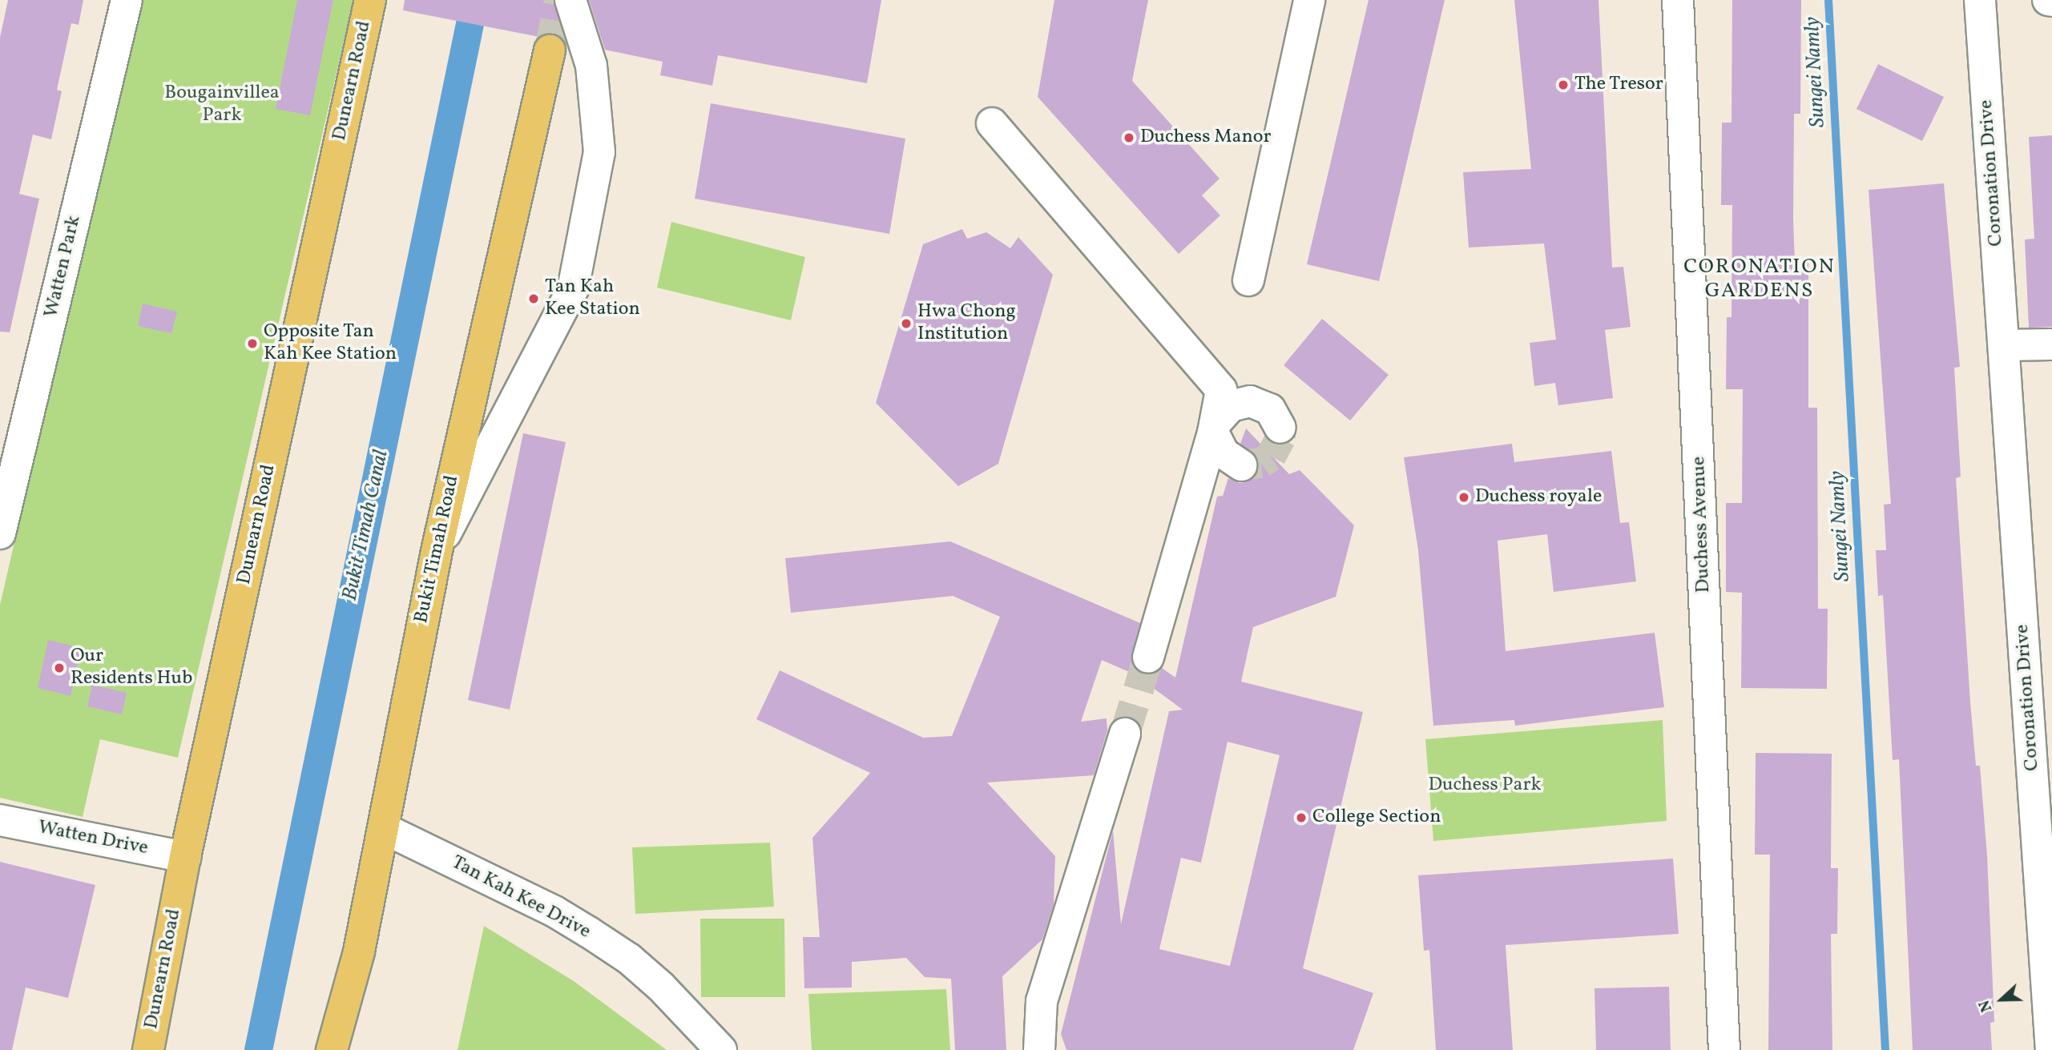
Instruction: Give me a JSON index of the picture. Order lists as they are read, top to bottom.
{
  "streets": {
    "highway": ["Dunearn Road", "Bukit Timah Road"],
    "street": [
      "Coronation Drive",
      "Watten Park",
      "Duchess Avenue",
      "Watten Drive",
      "Tan Kah Kee Drive"
    ]
  },
  "crossings": [
    ["Dunearn Road", "Watten Drive"],
    ["Bukit Timah Road", "Tan Kah Kee Drive"]
  ],
  "districts": ["CORONATION GARDENS"],
  "water": ["Sungei Namly", "Bukit Timah Canal"],
  "parks": ["Bougainvillea Park", "Duchess Park"],
  "places": [
    "The Tresor",
    "Duchess Manor",
    "Tan Kah Kee Station",
    "Hwa Chong Institution",
    "Opposite Tan Kah Kee Station",
    "Duchess royale",
    "Our Residents Hub",
    "College Section"
  ],
  "north": "left"
}
